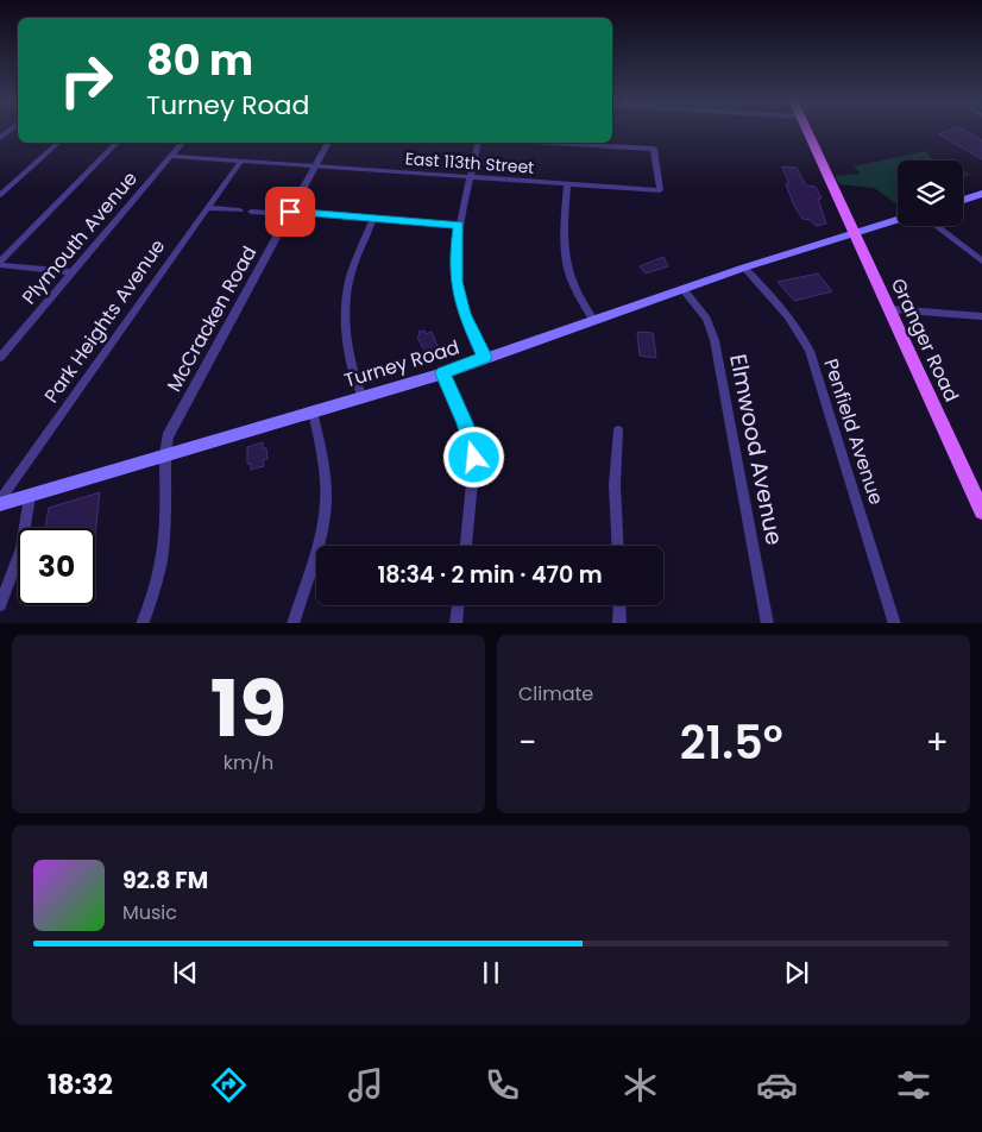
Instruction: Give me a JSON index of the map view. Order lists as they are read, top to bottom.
{
  "streets": {
    "main road": ["Granger Road", "Turney Road"],
    "street": [
      "East 113th Street",
      "Plymouth Avenue",
      "McCracken Road",
      "Park Heights Avenue",
      "Penfield Avenue",
      "Elmwood Avenue"
    ]
  },
  "crossings": [
    ["East 113th Street", "Plymouth Avenue"],
    ["East 113th Street", "McCracken Road"],
    ["East 113th Street", "Park Heights Avenue"],
    ["McCracken Road", "Turney Road"],
    ["Park Heights Avenue", "Turney Road"],
    ["Granger Road", "Turney Road"],
    ["Turney Road", "Penfield Avenue"],
    ["Turney Road", "Elmwood Avenue"]
  ],
  "page": {
    "turn": ["80 m", "Turney Road"],
    "limit": "30",
    "trip": "18:34 · 2 min · 470 m",
    "tile": [
      ["19", "km/h"],
      "Climate"
    ],
    "heat": ["−", "21.5°", "+"],
    "song": ["92.8 FM", "Music"],
    "tabs": "18:32"
  }
}
